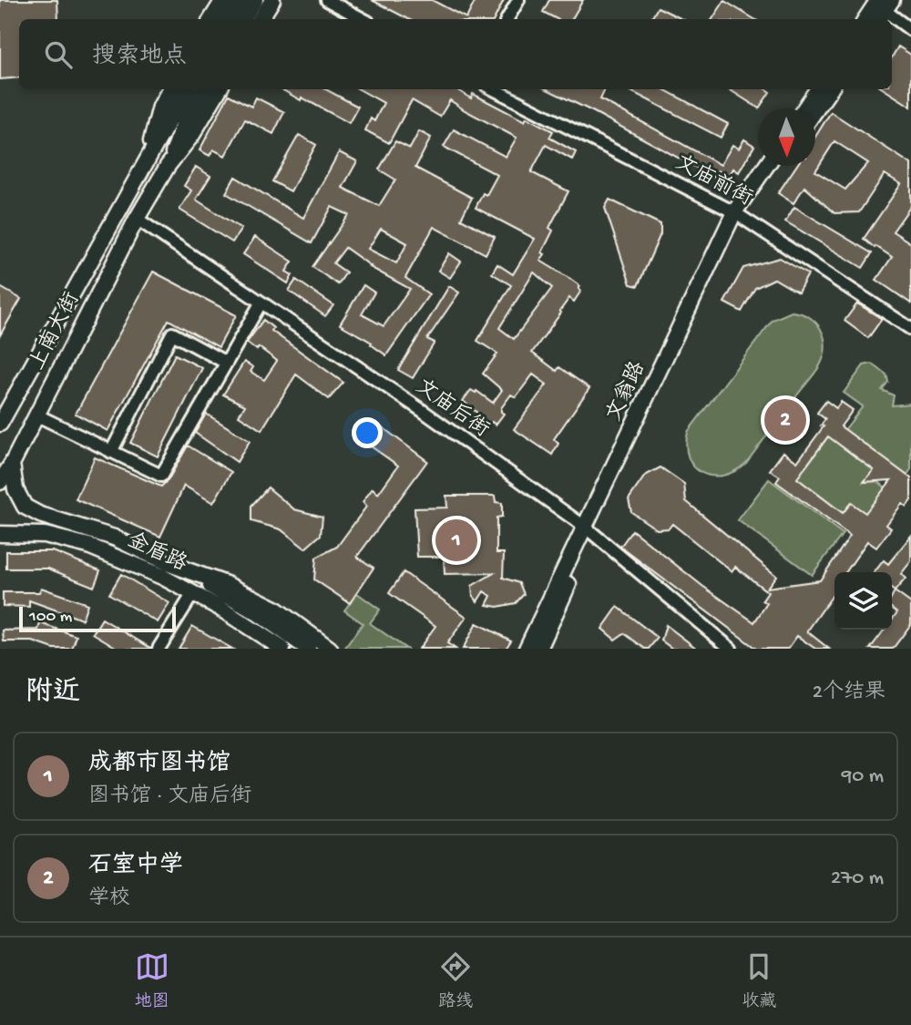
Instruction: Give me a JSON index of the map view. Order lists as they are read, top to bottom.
{
  "streets": {
    "main road": ["上南大街", "文翁路", "金盾路"],
    "street": ["文庙前街", "文庙后街"]
  },
  "crossings": [
    ["文庙前街", "文翁路"],
    ["上南大街", "文庙后街"],
    ["上南大街", "金盾路"],
    ["文翁路", "文庙后街"]
  ],
  "scale_bar": "100 m",
  "north": "bottom",
  "page": {
    "search": "搜索地点",
    "pins": ["2", "1"],
    "scale": "100 m",
    "heading": ["附近", "2个结果"],
    "list": [
      {
        "mark": "1",
        "name": "成都市图书馆",
        "note": "图书馆 · 文庙后街",
        "value": "90 m"
      },
      {
        "mark": "2",
        "name": "石室中学",
        "note": "学校",
        "value": "270 m"
      }
    ],
    "nav": ["地图", "路线", "收藏"]
  }
}
